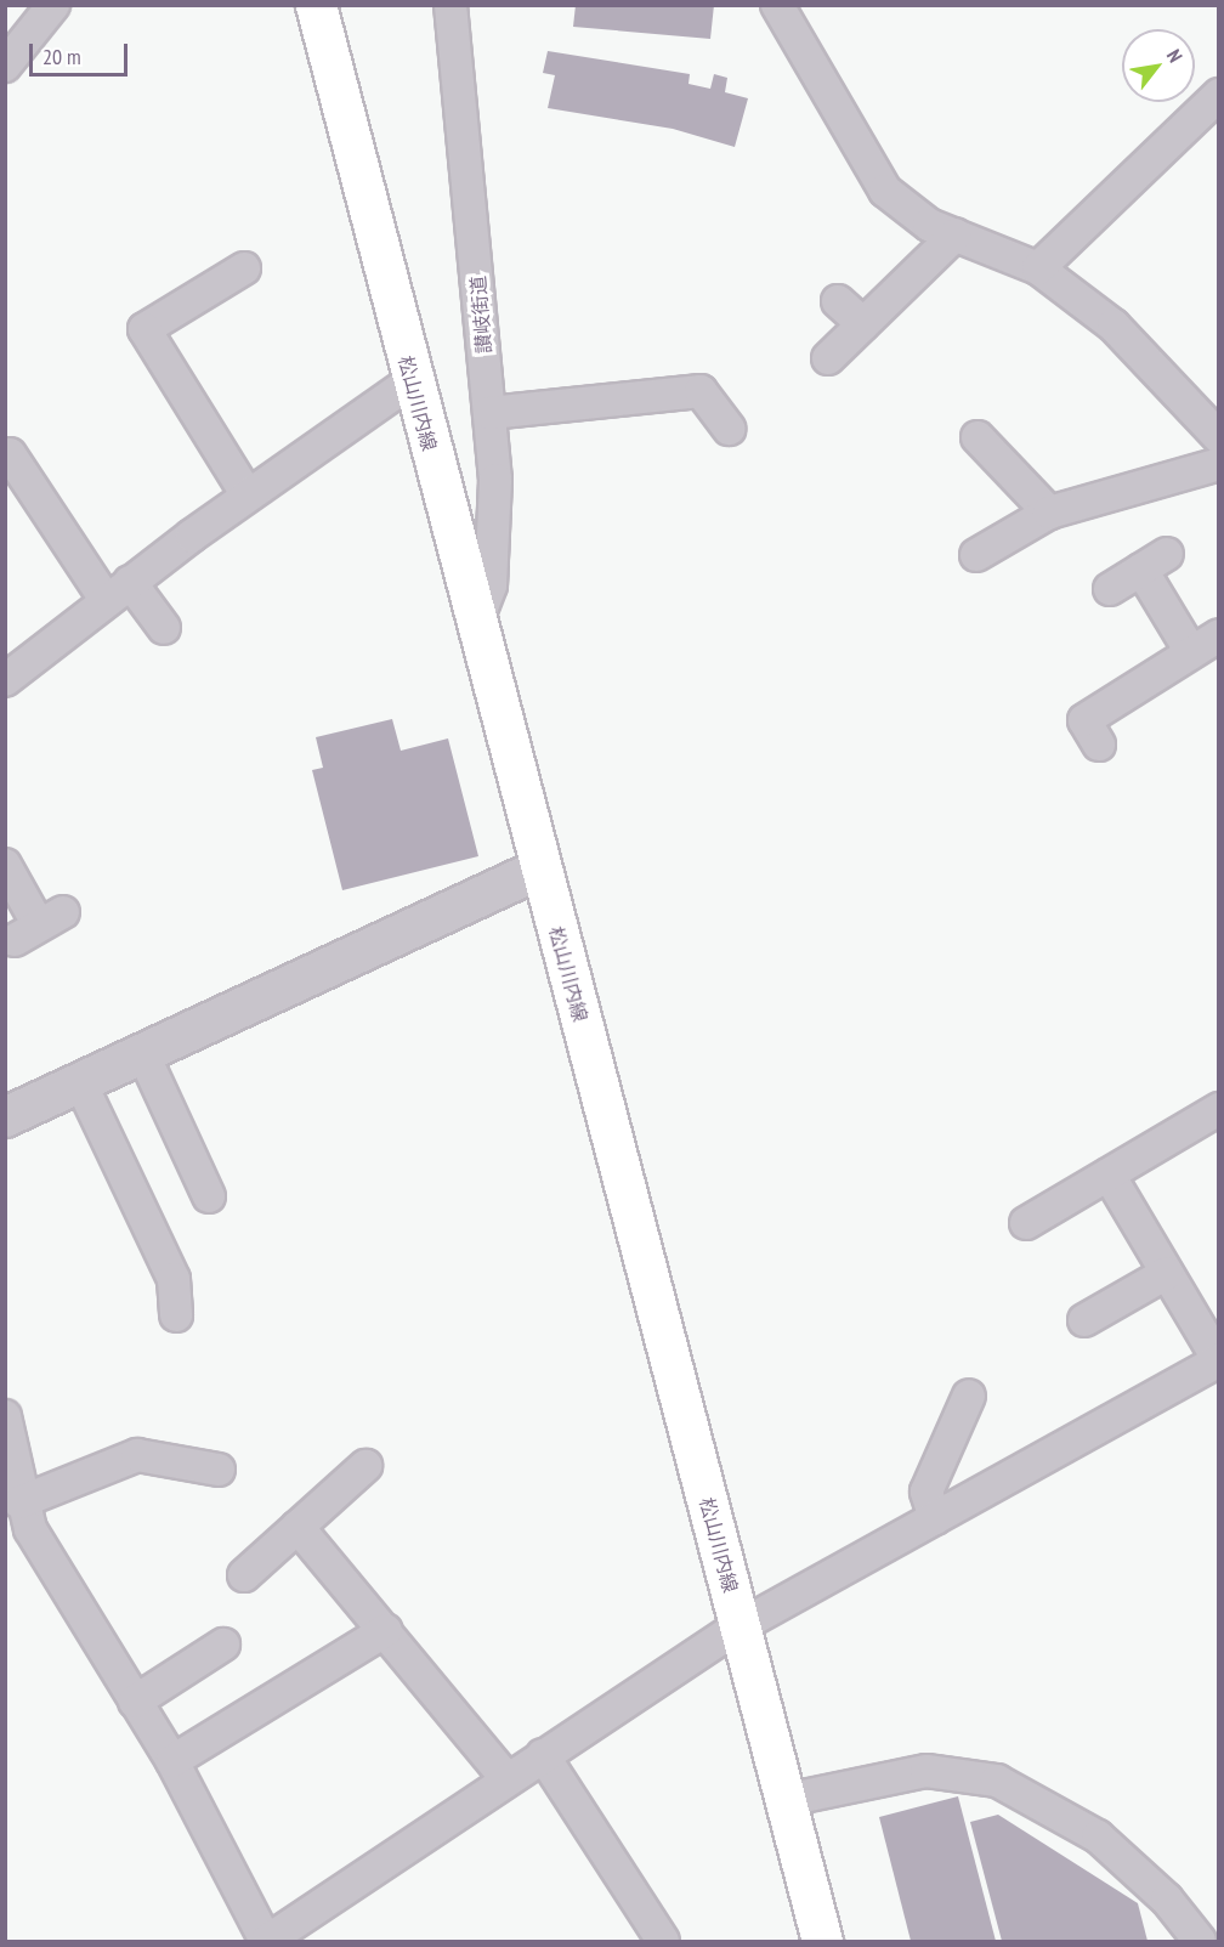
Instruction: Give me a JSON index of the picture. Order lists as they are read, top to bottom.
{
  "streets": {
    "main road": ["松山川内線"],
    "street": ["讃岐街道"]
  },
  "crossings": [
    ["讃岐街道", "松山川内線"]
  ],
  "scale_bar": "20 m",
  "north": "top right"
}
